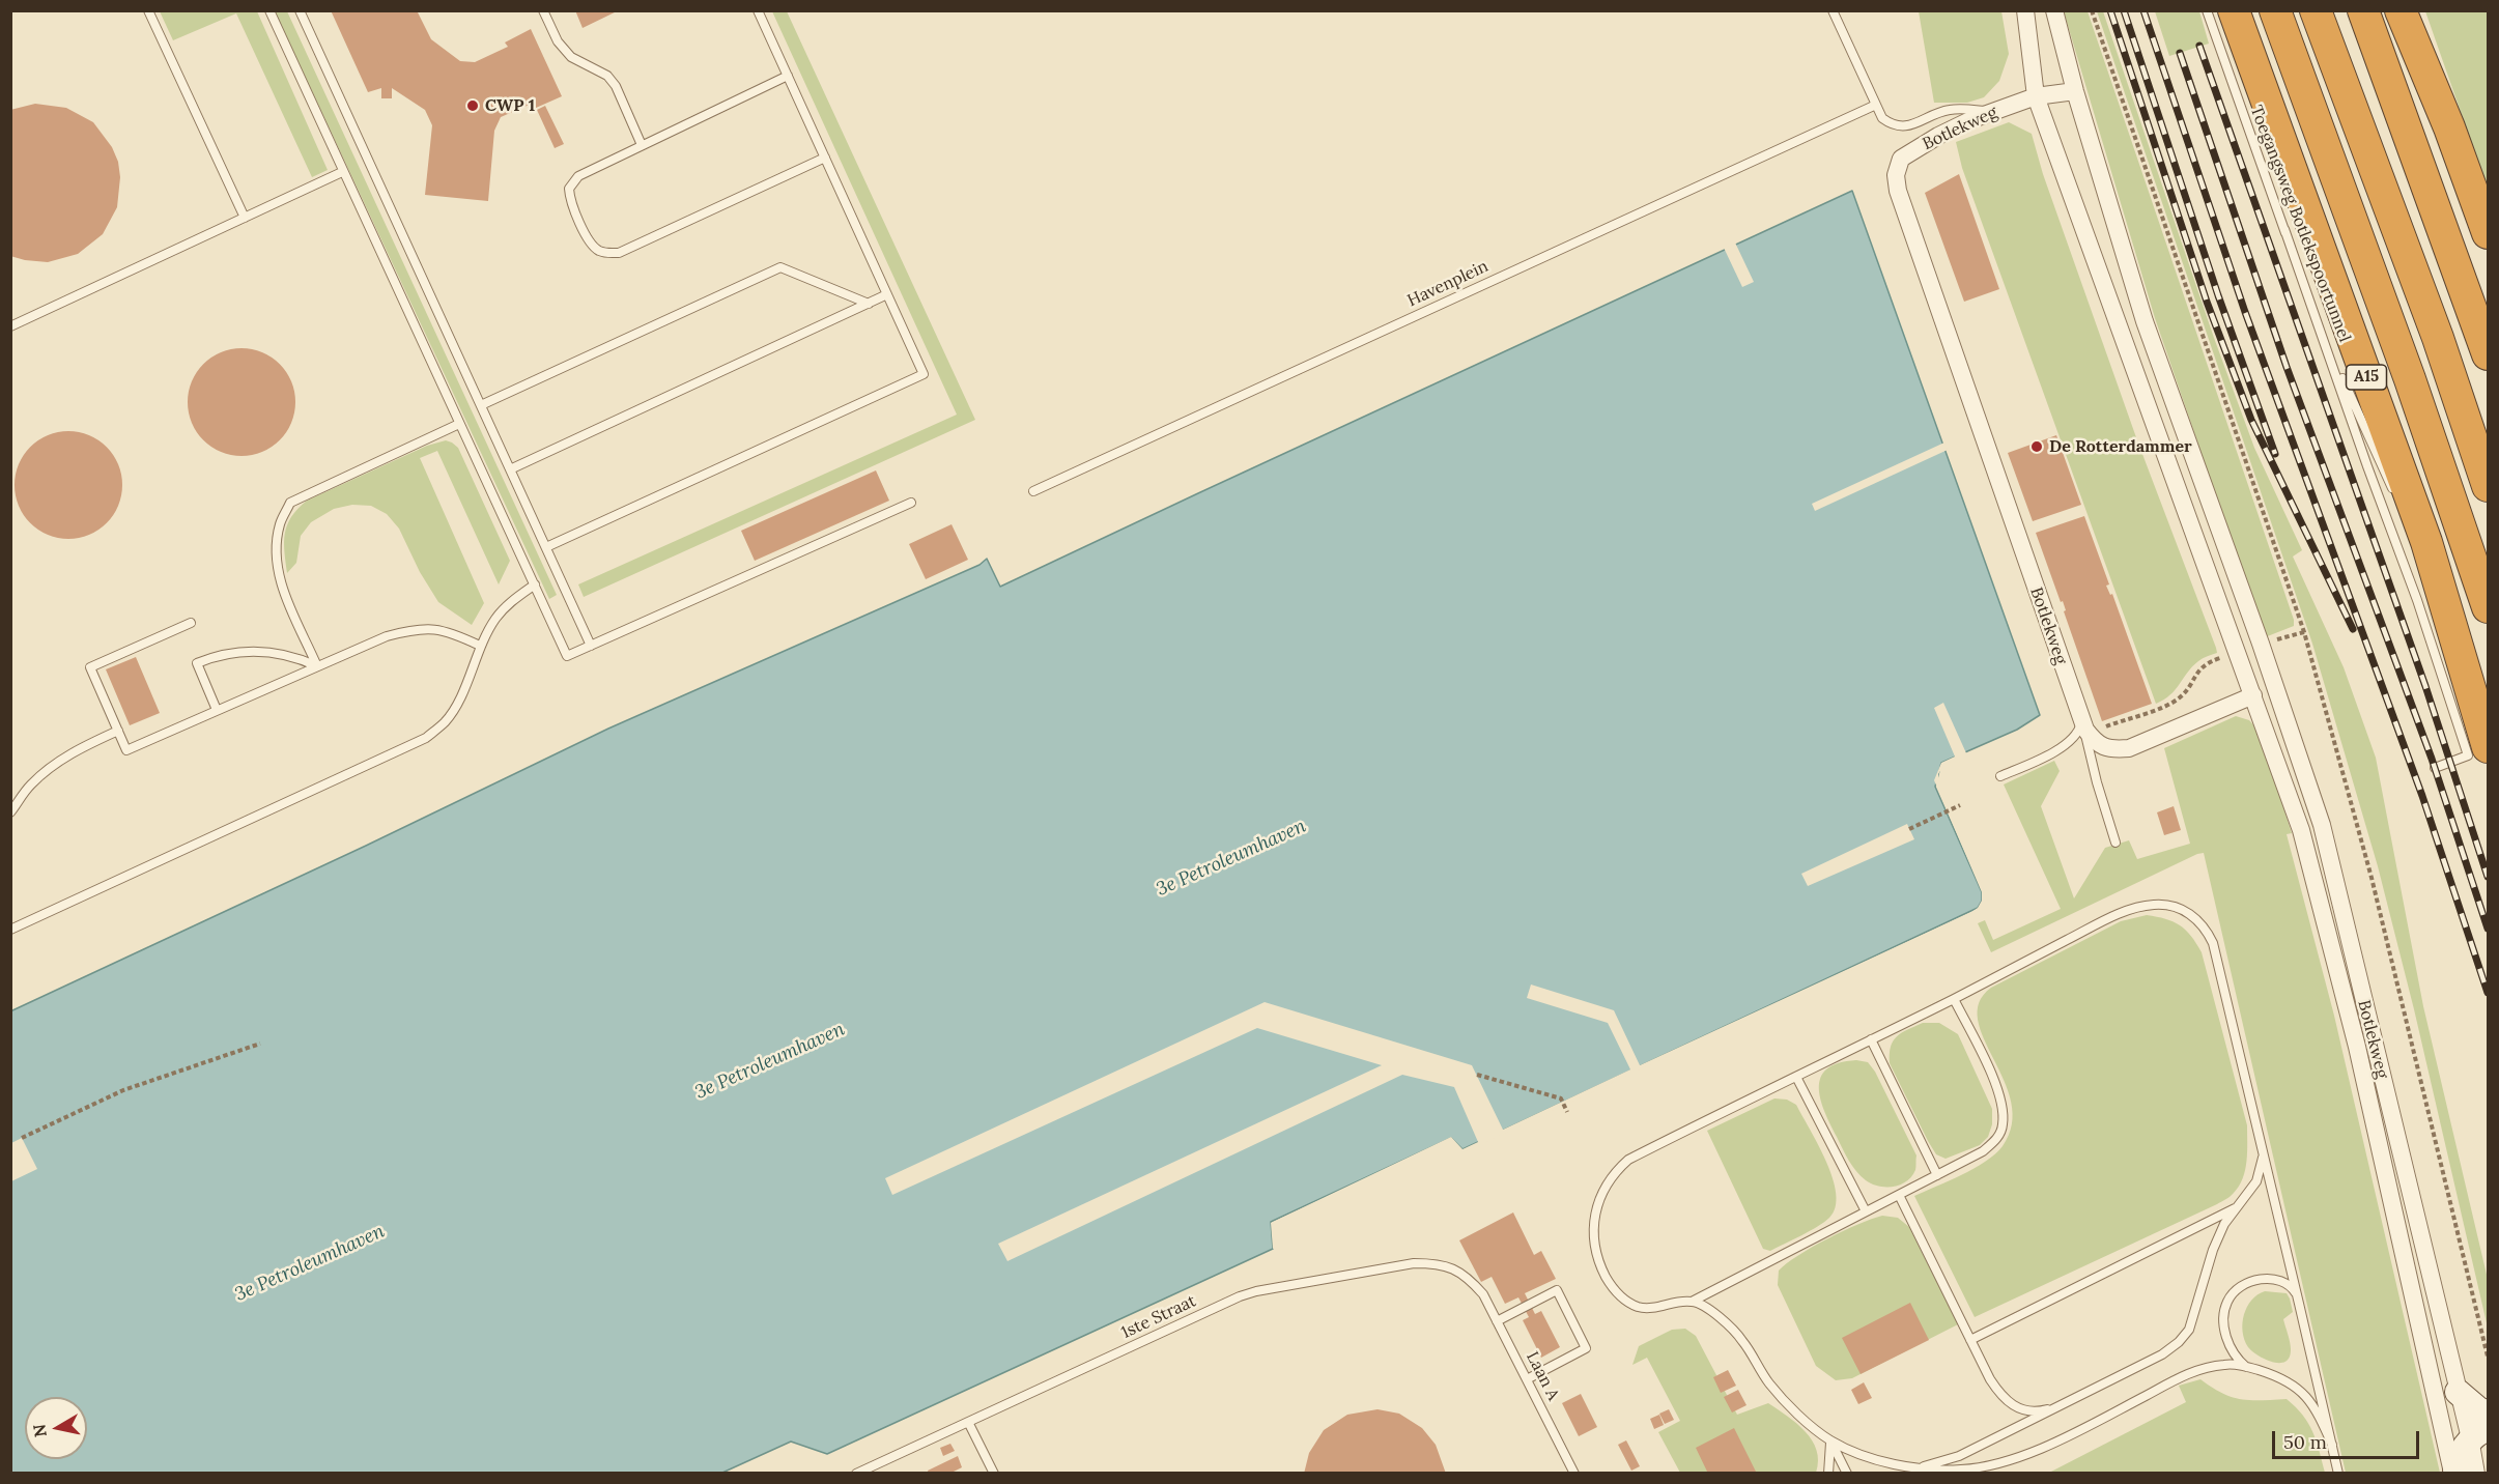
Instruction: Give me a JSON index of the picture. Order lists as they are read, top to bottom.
{
  "streets": {
    "highway": ["A15"],
    "main road": ["Botlekweg"],
    "lane": [
      "Toegangsweg Botlekspoortunnel",
      "Havenplein",
      "1ste Straat",
      "Laan A"
    ]
  },
  "crossings": [
    ["1ste Straat", "Laan A"]
  ],
  "water": ["3e Petroleumhaven"],
  "places": ["CWP 1", "De Rotterdammer"],
  "scale_bar": "50 m",
  "north": "left"
}
